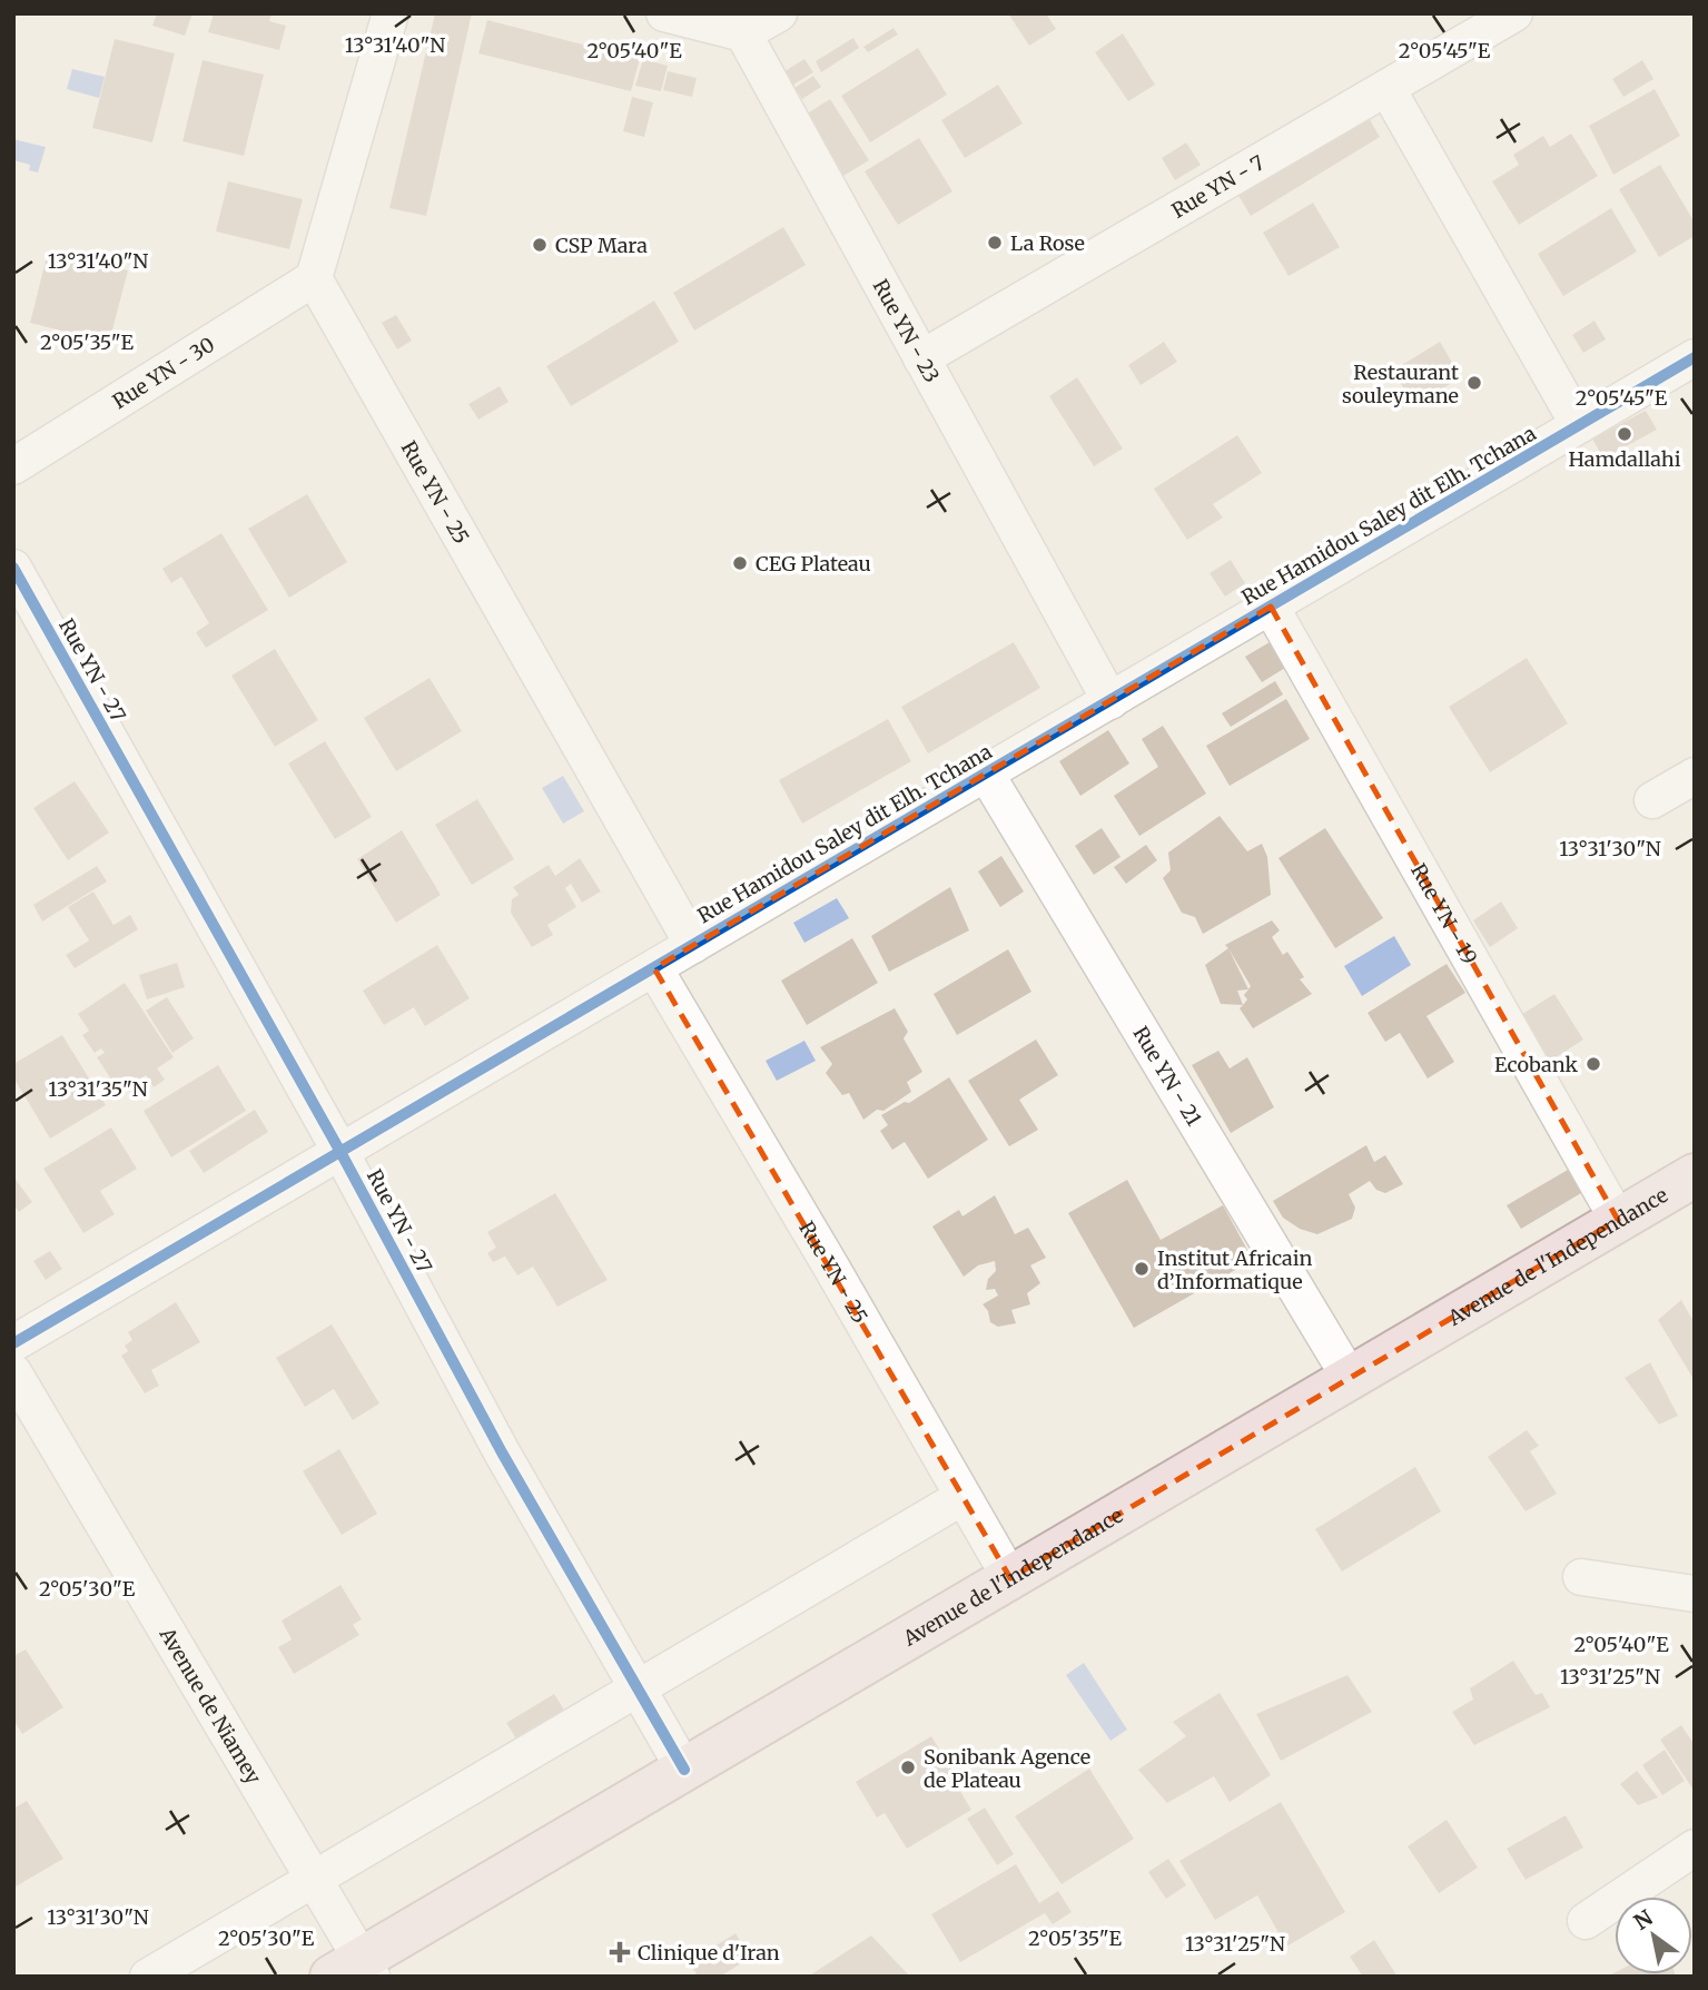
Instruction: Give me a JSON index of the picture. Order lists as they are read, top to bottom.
{
  "streets": {
    "highway": ["Avenue de l'Independance"],
    "street": [
      "Rue YN - 7",
      "Rue YN - 23",
      "Rue YN - 30",
      "Rue YN - 25",
      "Rue Hamidou Saley dit Elh. Tchana",
      "Rue YN - 27",
      "Rue YN - 19",
      "Rue YN - 21",
      "Avenue de Niamey"
    ]
  },
  "crossings": [
    ["Rue YN - 7", "Rue YN - 23"],
    ["Rue YN - 23", "Rue Hamidou Saley dit Elh. Tchana"],
    ["Rue YN - 30", "Rue YN - 25"],
    ["Rue YN - 25", "Rue Hamidou Saley dit Elh. Tchana"],
    ["Rue YN - 25", "Avenue de l'Independance"],
    ["Rue Hamidou Saley dit Elh. Tchana", "Rue YN - 27"],
    ["Rue Hamidou Saley dit Elh. Tchana", "Rue YN - 19"],
    ["Rue Hamidou Saley dit Elh. Tchana", "Rue YN - 21"],
    ["Rue YN - 27", "Avenue de l'Independance"],
    ["Rue YN - 19", "Avenue de l'Independance"],
    ["Rue YN - 21", "Avenue de l'Independance"],
    ["Avenue de l'Independance", "Avenue de Niamey"]
  ],
  "places": {
    "other": [
      "La Rose",
      "CSP Mara",
      "Restaurant souleymane",
      "Hamdallahi",
      "CEG Plateau",
      "Ecobank",
      "Institut Africain d’Informatique",
      "Sonibank Agence de Plateau"
    ],
    "health": ["Clinique d'Iran"]
  },
  "north": "top left",
  "coordinates": [
    "13°31'40\"N",
    "2°05'40\"E",
    "2°05'45\"E",
    "2°05'35\"E",
    "13°31'30\"N",
    "13°31'35\"N",
    "2°05'30\"E",
    "13°31'25\"N"
  ]
}
